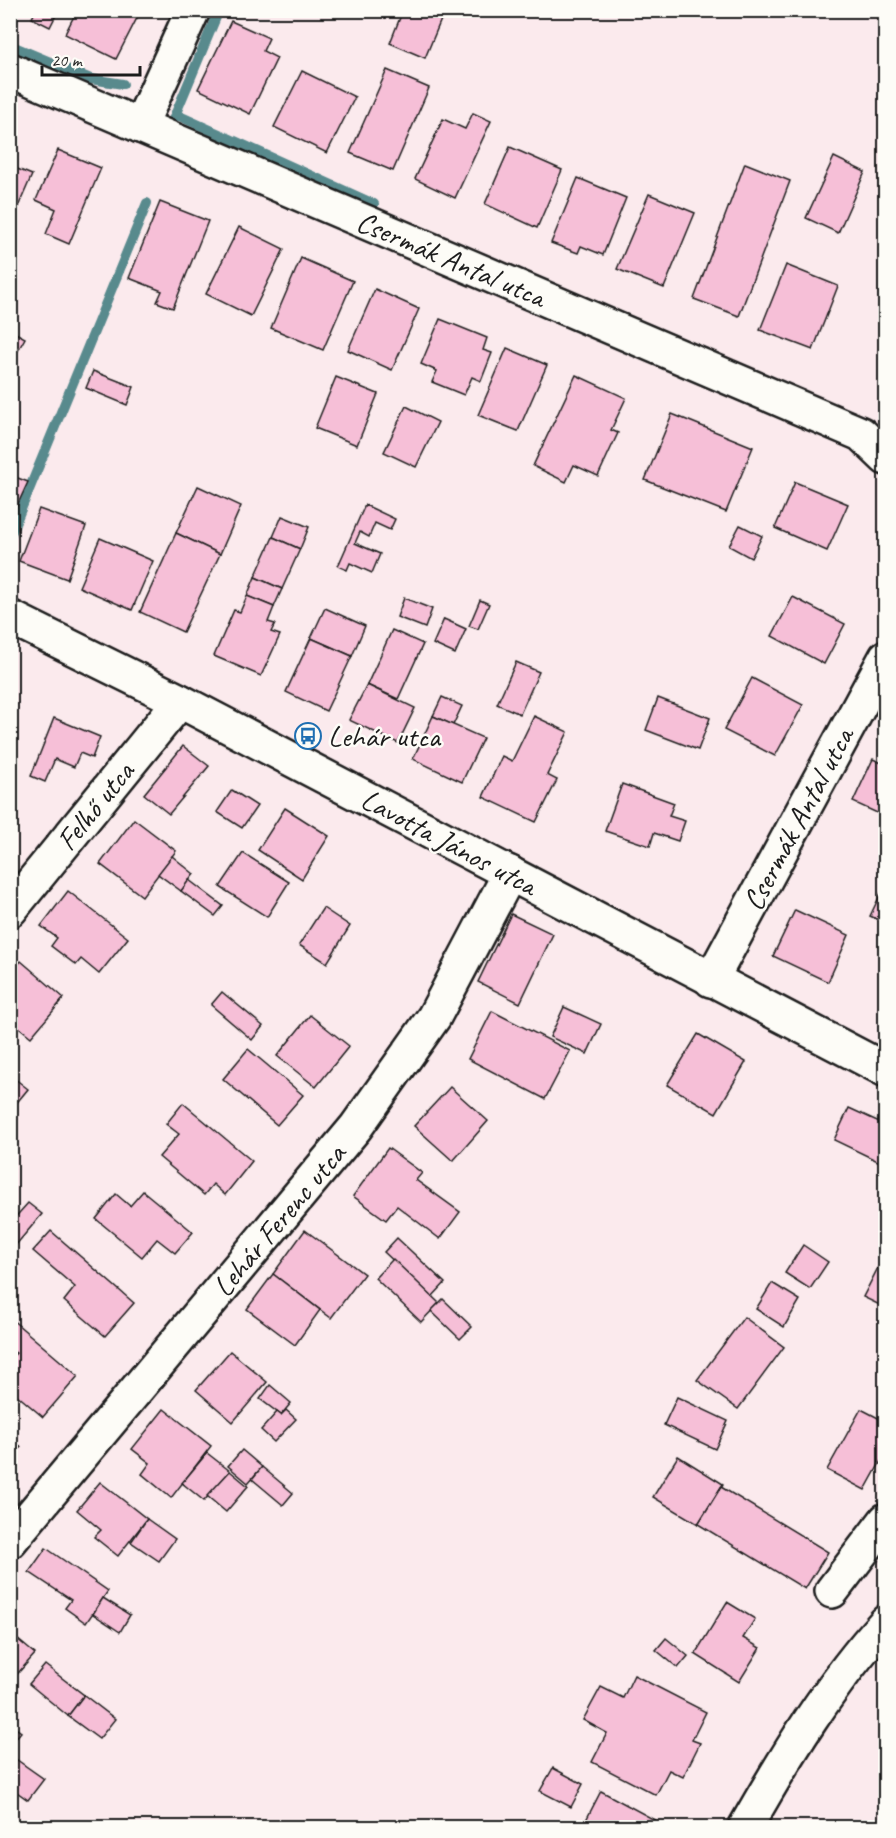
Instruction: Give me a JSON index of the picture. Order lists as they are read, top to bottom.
{
  "streets": {
    "street": [
      "Csermák Antal utca",
      "Felhő utca",
      "Lavotta János utca",
      "Lehár Ferenc utca"
    ]
  },
  "crossings": [
    ["Csermák Antal utca", "Lavotta János utca"],
    ["Felhő utca", "Lavotta János utca"],
    ["Lavotta János utca", "Lehár Ferenc utca"]
  ],
  "places": {
    "bus stop": ["Lehár utca"]
  },
  "scale_bar": "20 m"
}
